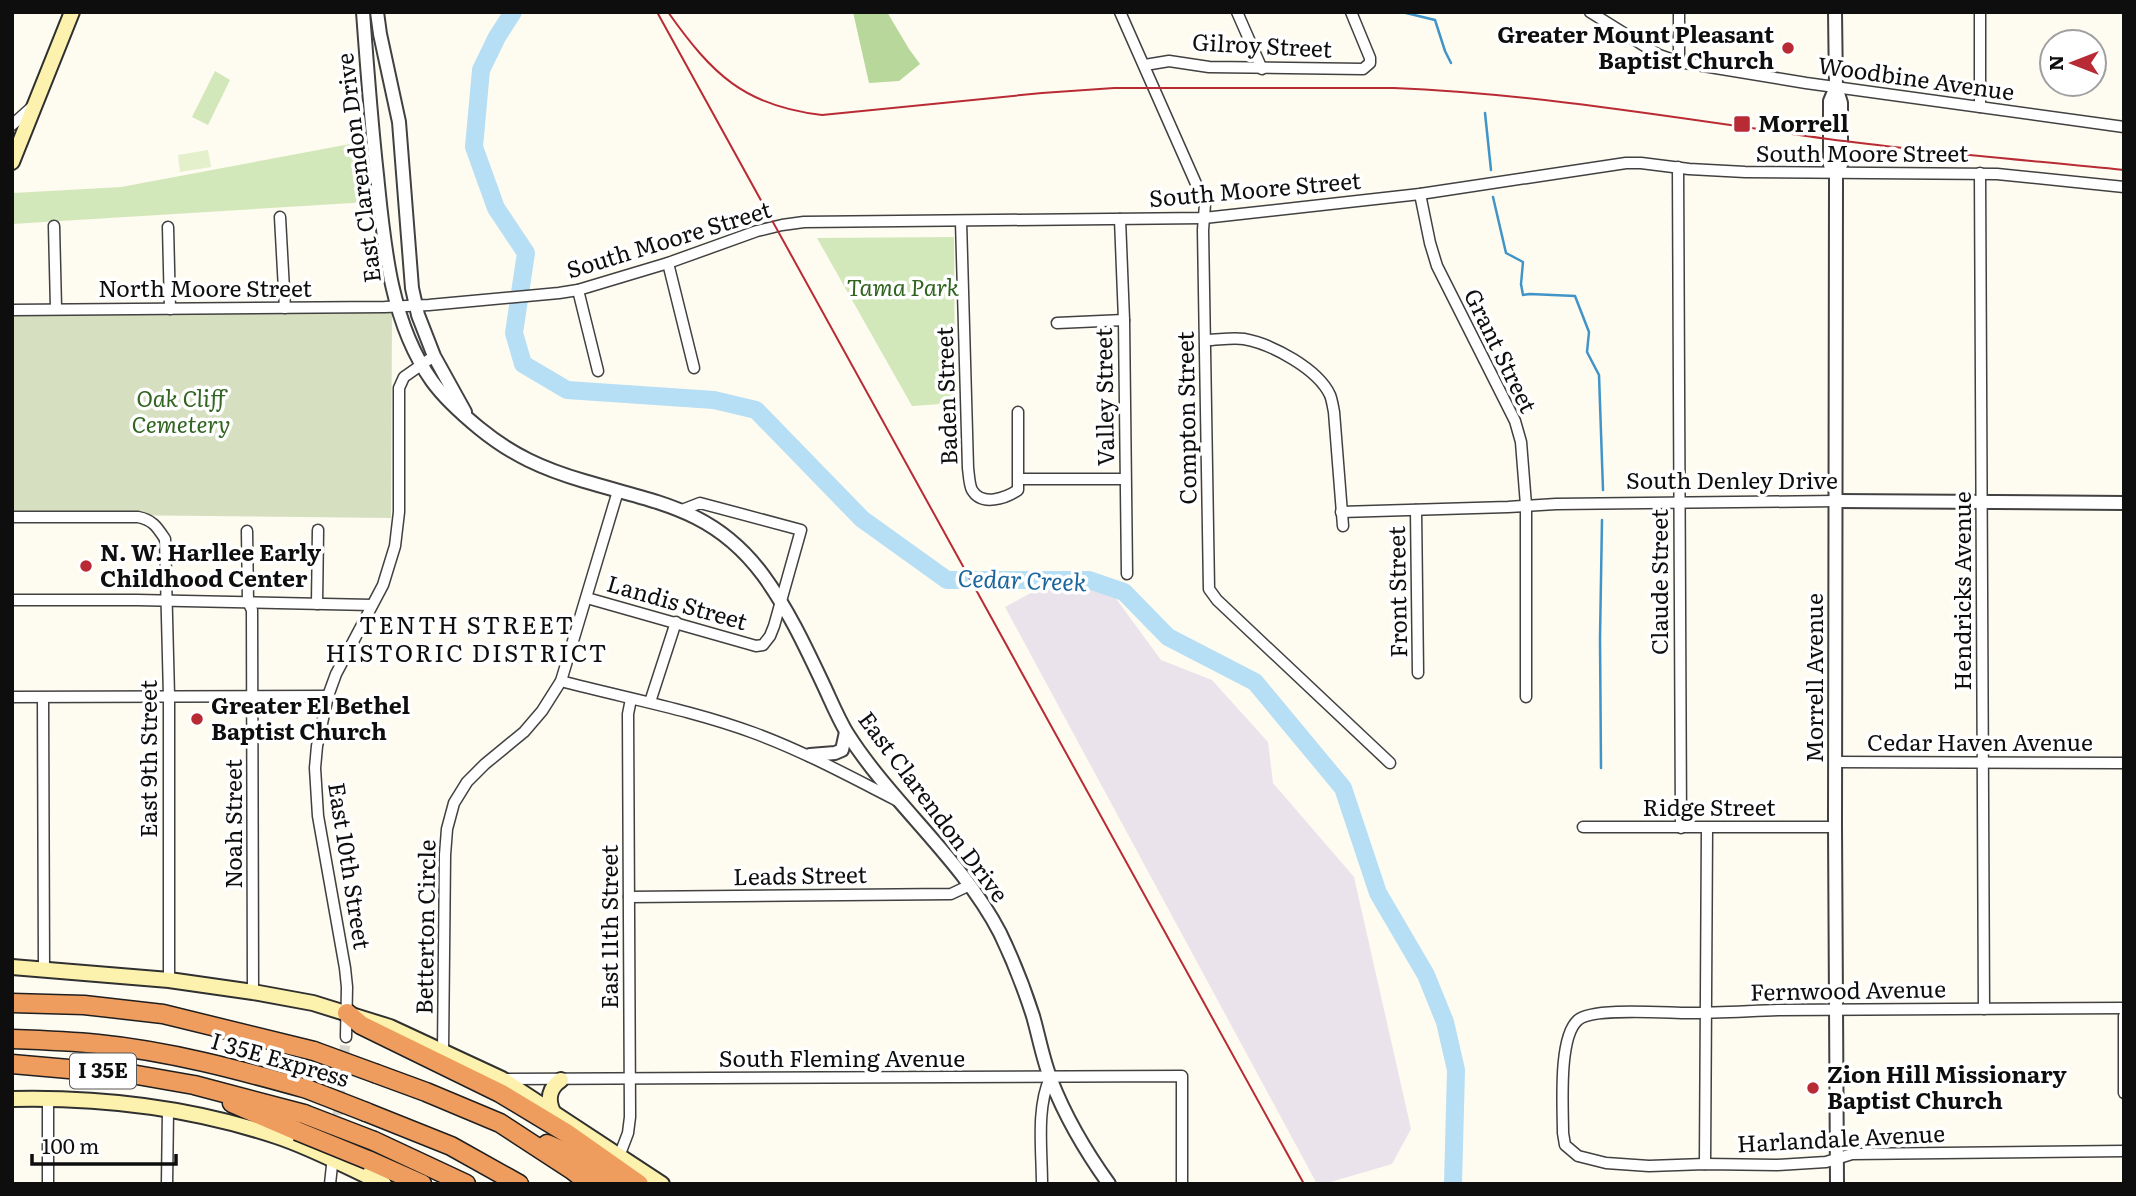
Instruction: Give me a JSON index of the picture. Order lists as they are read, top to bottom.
{
  "streets": {
    "highway": ["I 35E Express", "I 35E"],
    "street": [
      "Gilroy Street",
      "Woodbine Avenue",
      "South Moore Street",
      "East Clarendon Drive",
      "North Moore Street",
      "Grant Street",
      "Baden Street",
      "Valley Street",
      "Compton Street",
      "South Denley Drive",
      "Claude Street",
      "Hendricks Avenue",
      "Front Street",
      "Landis Street",
      "Morrell Avenue",
      "Cedar Haven Avenue",
      "East 9th Street",
      "Ridge Street",
      "Noah Street",
      "East 10th Street",
      "Leads Street",
      "Betterton Circle",
      "East 11th Street",
      "Fernwood Avenue",
      "South Fleming Avenue",
      "Harlandale Avenue"
    ]
  },
  "crossings": [
    ["Gilroy Street", "Compton Street"],
    ["Woodbine Avenue", "Morrell Avenue"],
    ["South Moore Street", "East Clarendon Drive"],
    ["South Moore Street", "North Moore Street"],
    ["South Moore Street", "Grant Street"],
    ["South Moore Street", "Baden Street"],
    ["South Moore Street", "Valley Street"],
    ["South Moore Street", "Compton Street"],
    ["South Moore Street", "Claude Street"],
    ["South Moore Street", "Hendricks Avenue"],
    ["South Moore Street", "Morrell Avenue"],
    ["East Clarendon Drive", "North Moore Street"],
    ["East Clarendon Drive", "Landis Street"],
    ["East Clarendon Drive", "East 10th Street"],
    ["East Clarendon Drive", "Leads Street"],
    ["East Clarendon Drive", "Betterton Circle"],
    ["East Clarendon Drive", "South Fleming Avenue"],
    ["Grant Street", "South Denley Drive"],
    ["South Denley Drive", "Claude Street"],
    ["South Denley Drive", "Hendricks Avenue"],
    ["South Denley Drive", "Front Street"],
    ["South Denley Drive", "Morrell Avenue"],
    ["Claude Street", "Ridge Street"],
    ["Hendricks Avenue", "Cedar Haven Avenue"],
    ["Hendricks Avenue", "Fernwood Avenue"],
    ["Landis Street", "Betterton Circle"],
    ["Morrell Avenue", "Cedar Haven Avenue"],
    ["Morrell Avenue", "Ridge Street"],
    ["Morrell Avenue", "Fernwood Avenue"],
    ["Morrell Avenue", "Harlandale Avenue"],
    ["Leads Street", "East 11th Street"],
    ["East 11th Street", "South Fleming Avenue"],
    ["Fernwood Avenue", "Harlandale Avenue"]
  ],
  "districts": ["TENTH STREET HISTORIC DISTRICT"],
  "water": ["Cedar Creek"],
  "parks": ["Tama Park", "Oak Cliff Cemetery"],
  "places": {
    "other": [
      "Greater Mount Pleasant Baptist Church",
      "N. W. Harllee Early Childhood Center",
      "Greater El Bethel Baptist Church",
      "Zion Hill Missionary Baptist Church"
    ],
    "transit": ["Morrell"]
  },
  "scale_bar": "100 m",
  "north": "left"
}
